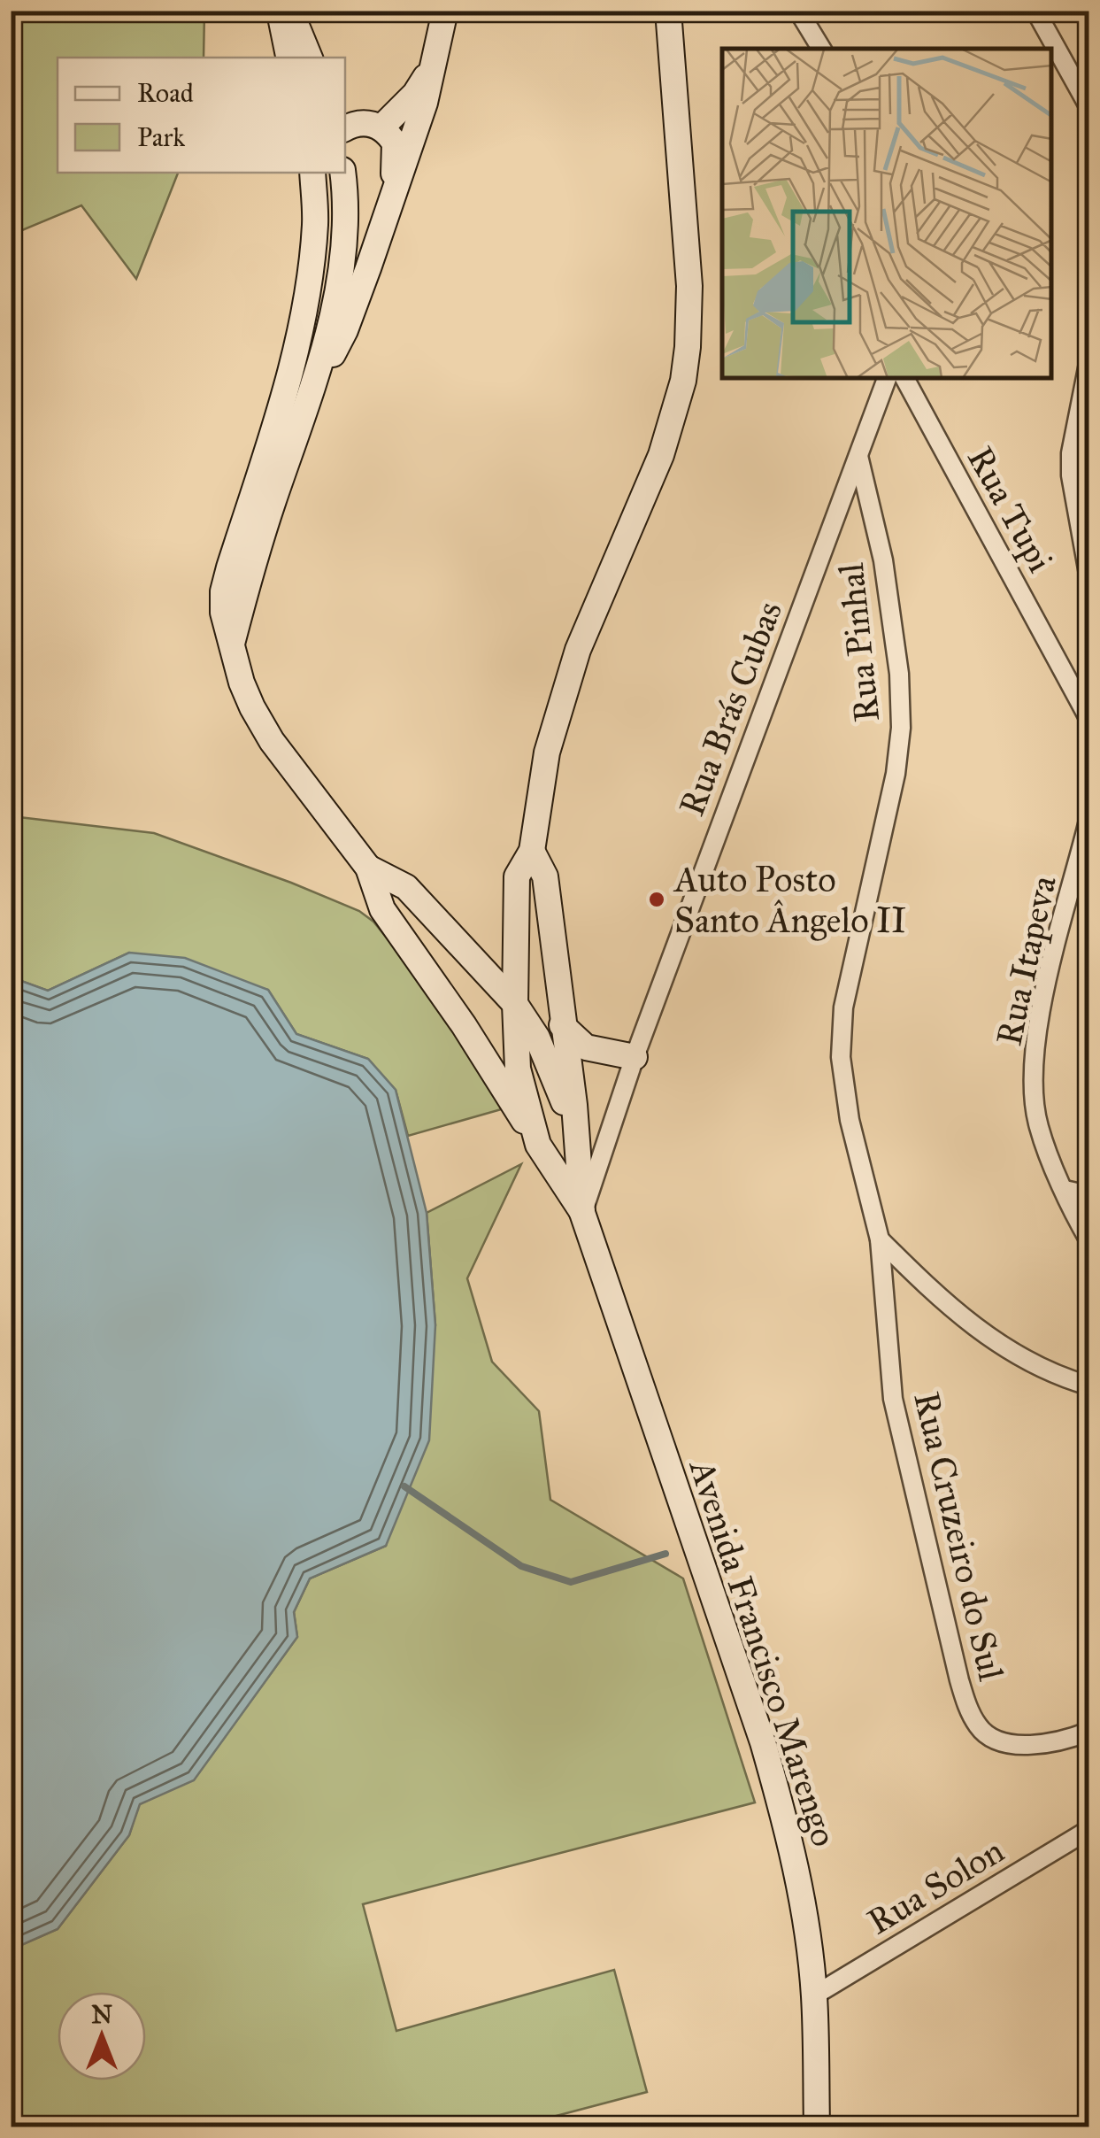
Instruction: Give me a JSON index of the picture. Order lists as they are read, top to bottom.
{
  "streets": {
    "main road": ["Avenida Francisco Marengo"],
    "street": [
      "Rua Tupi",
      "Rua Pinhal",
      "Rua Brás Cubas",
      "Rua Itapeva",
      "Rua Cruzeiro do Sul",
      "Rua Solon"
    ]
  },
  "crossings": [
    ["Rua Pinhal", "Rua Brás Cubas"],
    ["Rua Pinhal", "Rua Cruzeiro do Sul"],
    ["Rua Brás Cubas", "Avenida Francisco Marengo"],
    ["Avenida Francisco Marengo", "Rua Solon"]
  ],
  "places": ["Auto Posto Santo Ângelo II"],
  "legend": ["Road", "Park"],
  "north": "top"
}
